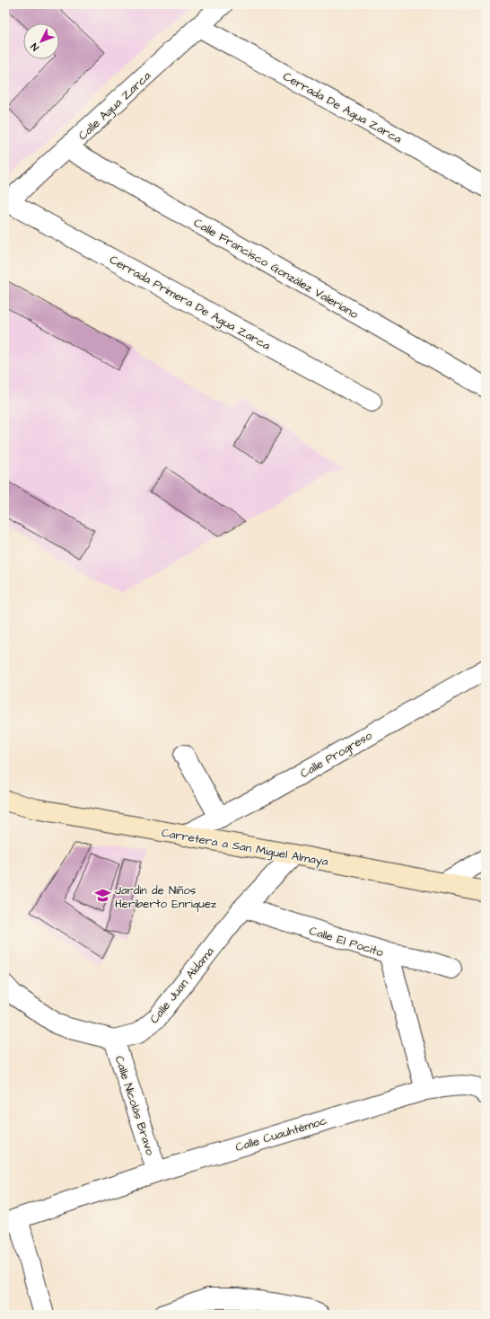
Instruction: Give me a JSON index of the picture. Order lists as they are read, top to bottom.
{
  "streets": {
    "street": [
      "Calle Agua Zarca",
      "Cerrada De Agua Zarca",
      "Calle Francisco González Valeriano",
      "Cerrada Primera De Agua Zarca",
      "Calle Progreso",
      "Carretera a San Miguel Almaya",
      "Calle El Pocito",
      "Calle Juan Aldama",
      "Calle Nicolás Bravo",
      "Calle Cuauhtémoc"
    ]
  },
  "crossings": [
    ["Calle Agua Zarca", "Cerrada De Agua Zarca"],
    ["Calle Agua Zarca", "Calle Francisco González Valeriano"],
    ["Calle Agua Zarca", "Cerrada Primera De Agua Zarca"],
    ["Calle Progreso", "Carretera a San Miguel Almaya"],
    ["Carretera a San Miguel Almaya", "Calle Juan Aldama"],
    ["Calle El Pocito", "Calle Juan Aldama"],
    ["Calle Juan Aldama", "Calle Nicolás Bravo"],
    ["Calle Nicolás Bravo", "Calle Cuauhtémoc"]
  ],
  "places": {
    "school or university": ["Jardín de Niños Heriberto Enriquez"]
  },
  "north": "bottom left"
}
